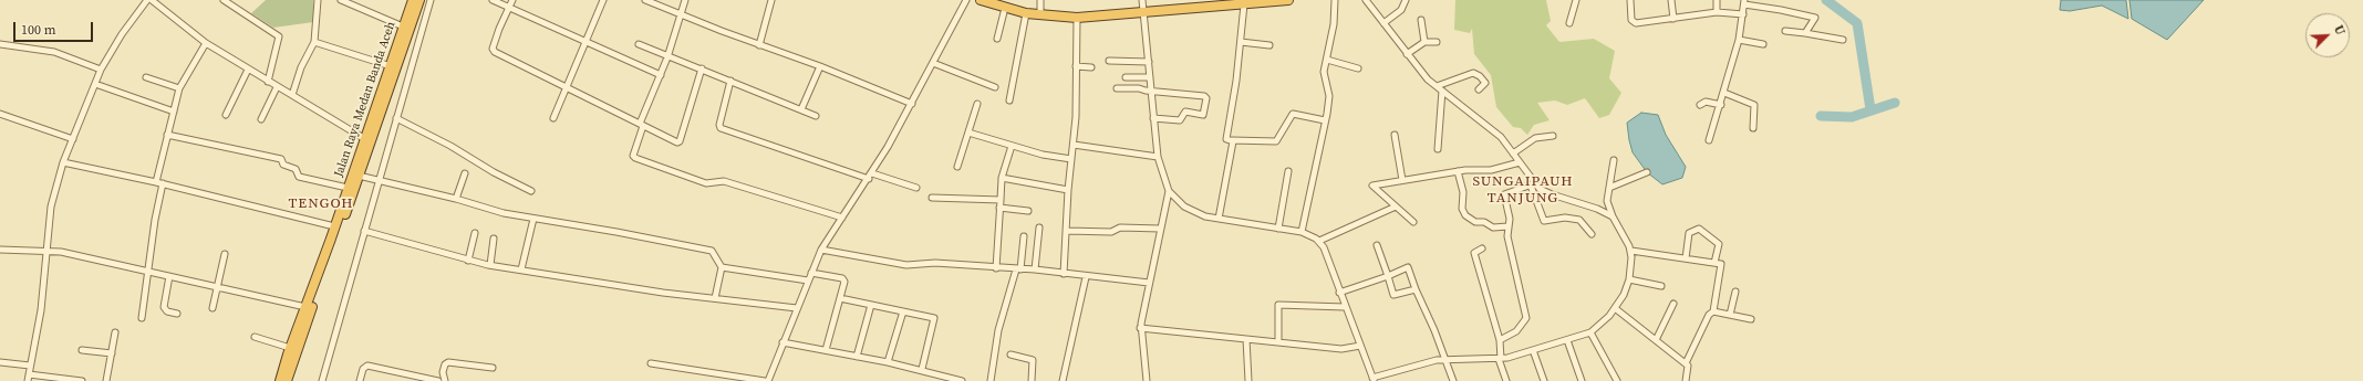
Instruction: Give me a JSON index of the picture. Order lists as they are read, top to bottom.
{
  "streets": {
    "highway": ["Jalan Raya Medan Banda Aceh"]
  },
  "districts": ["SUNGAIPAUH TANJUNG", "TENGOH"],
  "scale_bar": "100 m",
  "north": "top right"
}
